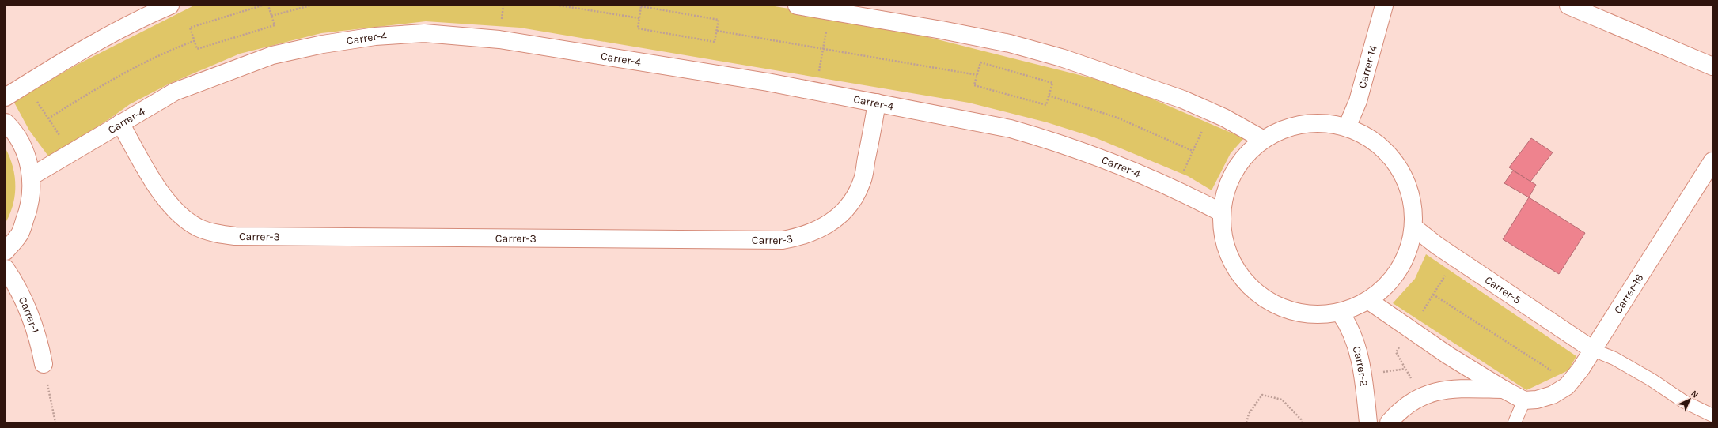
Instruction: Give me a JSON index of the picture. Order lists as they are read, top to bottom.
{
  "streets": {
    "street": [
      "Carrer-4",
      "Carrer-14",
      "Carrer-3",
      "Carrer-5",
      "Carrer-16",
      "Carrer-1",
      "Carrer-2"
    ]
  },
  "crossings": [
    ["Carrer-4", "Carrer-3"],
    ["Carrer-5", "Carrer-16"]
  ],
  "north": "top right"
}
